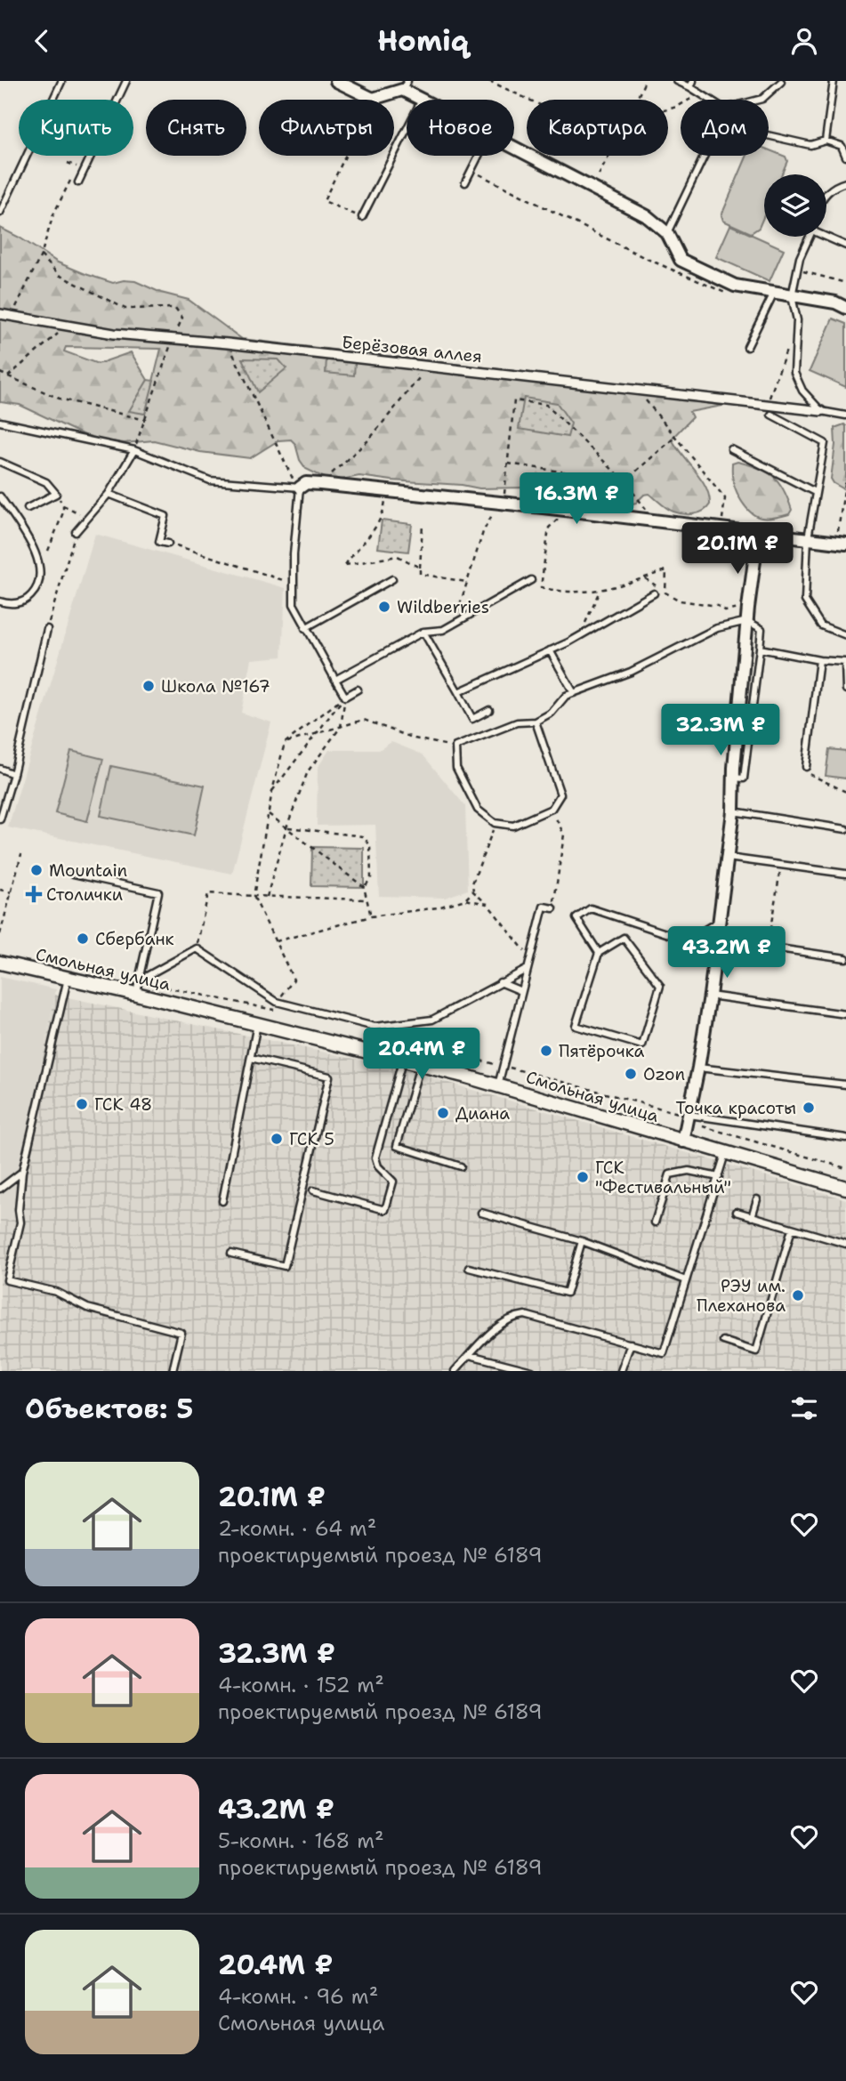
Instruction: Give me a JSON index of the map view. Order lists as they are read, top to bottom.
{
  "streets": {
    "street": ["Берёзовая аллея", "Смольная улица"]
  },
  "places": {
    "other": [
      "Wildberries",
      "Школа №167",
      "Mountain",
      "Сбербанк",
      "Пятёрочка",
      "Ozon",
      "ГСК 48",
      "Точка красоты",
      "Диана",
      "ГСК 5",
      "ГСК \"Фестивальный\"",
      "РЭУ им. Плеханова"
    ],
    "health": ["Столички"]
  },
  "page": {
    "header": "Homiq",
    "chip": [
      "Купить",
      "Снять",
      "Фильтры",
      "Новое",
      "Квартира",
      "Дом"
    ],
    "price": [
      "16.3M ₽",
      "20.1M ₽",
      "32.3M ₽",
      "43.2M ₽",
      "20.4M ₽"
    ],
    "heading": "Объектов: 5",
    "list": [
      {
        "name": "20.1M ₽",
        "note": "2-комн. · 64 m² · проектируемый проезд № 6189"
      },
      {
        "name": "32.3M ₽",
        "note": "4-комн. · 152 m² · проектируемый проезд № 6189"
      },
      {
        "name": "43.2M ₽",
        "note": "5-комн. · 168 m² · проектируемый проезд № 6189"
      },
      {
        "name": "20.4M ₽",
        "note": "4-комн. · 96 m² · Смольная улица"
      }
    ]
  }
}
